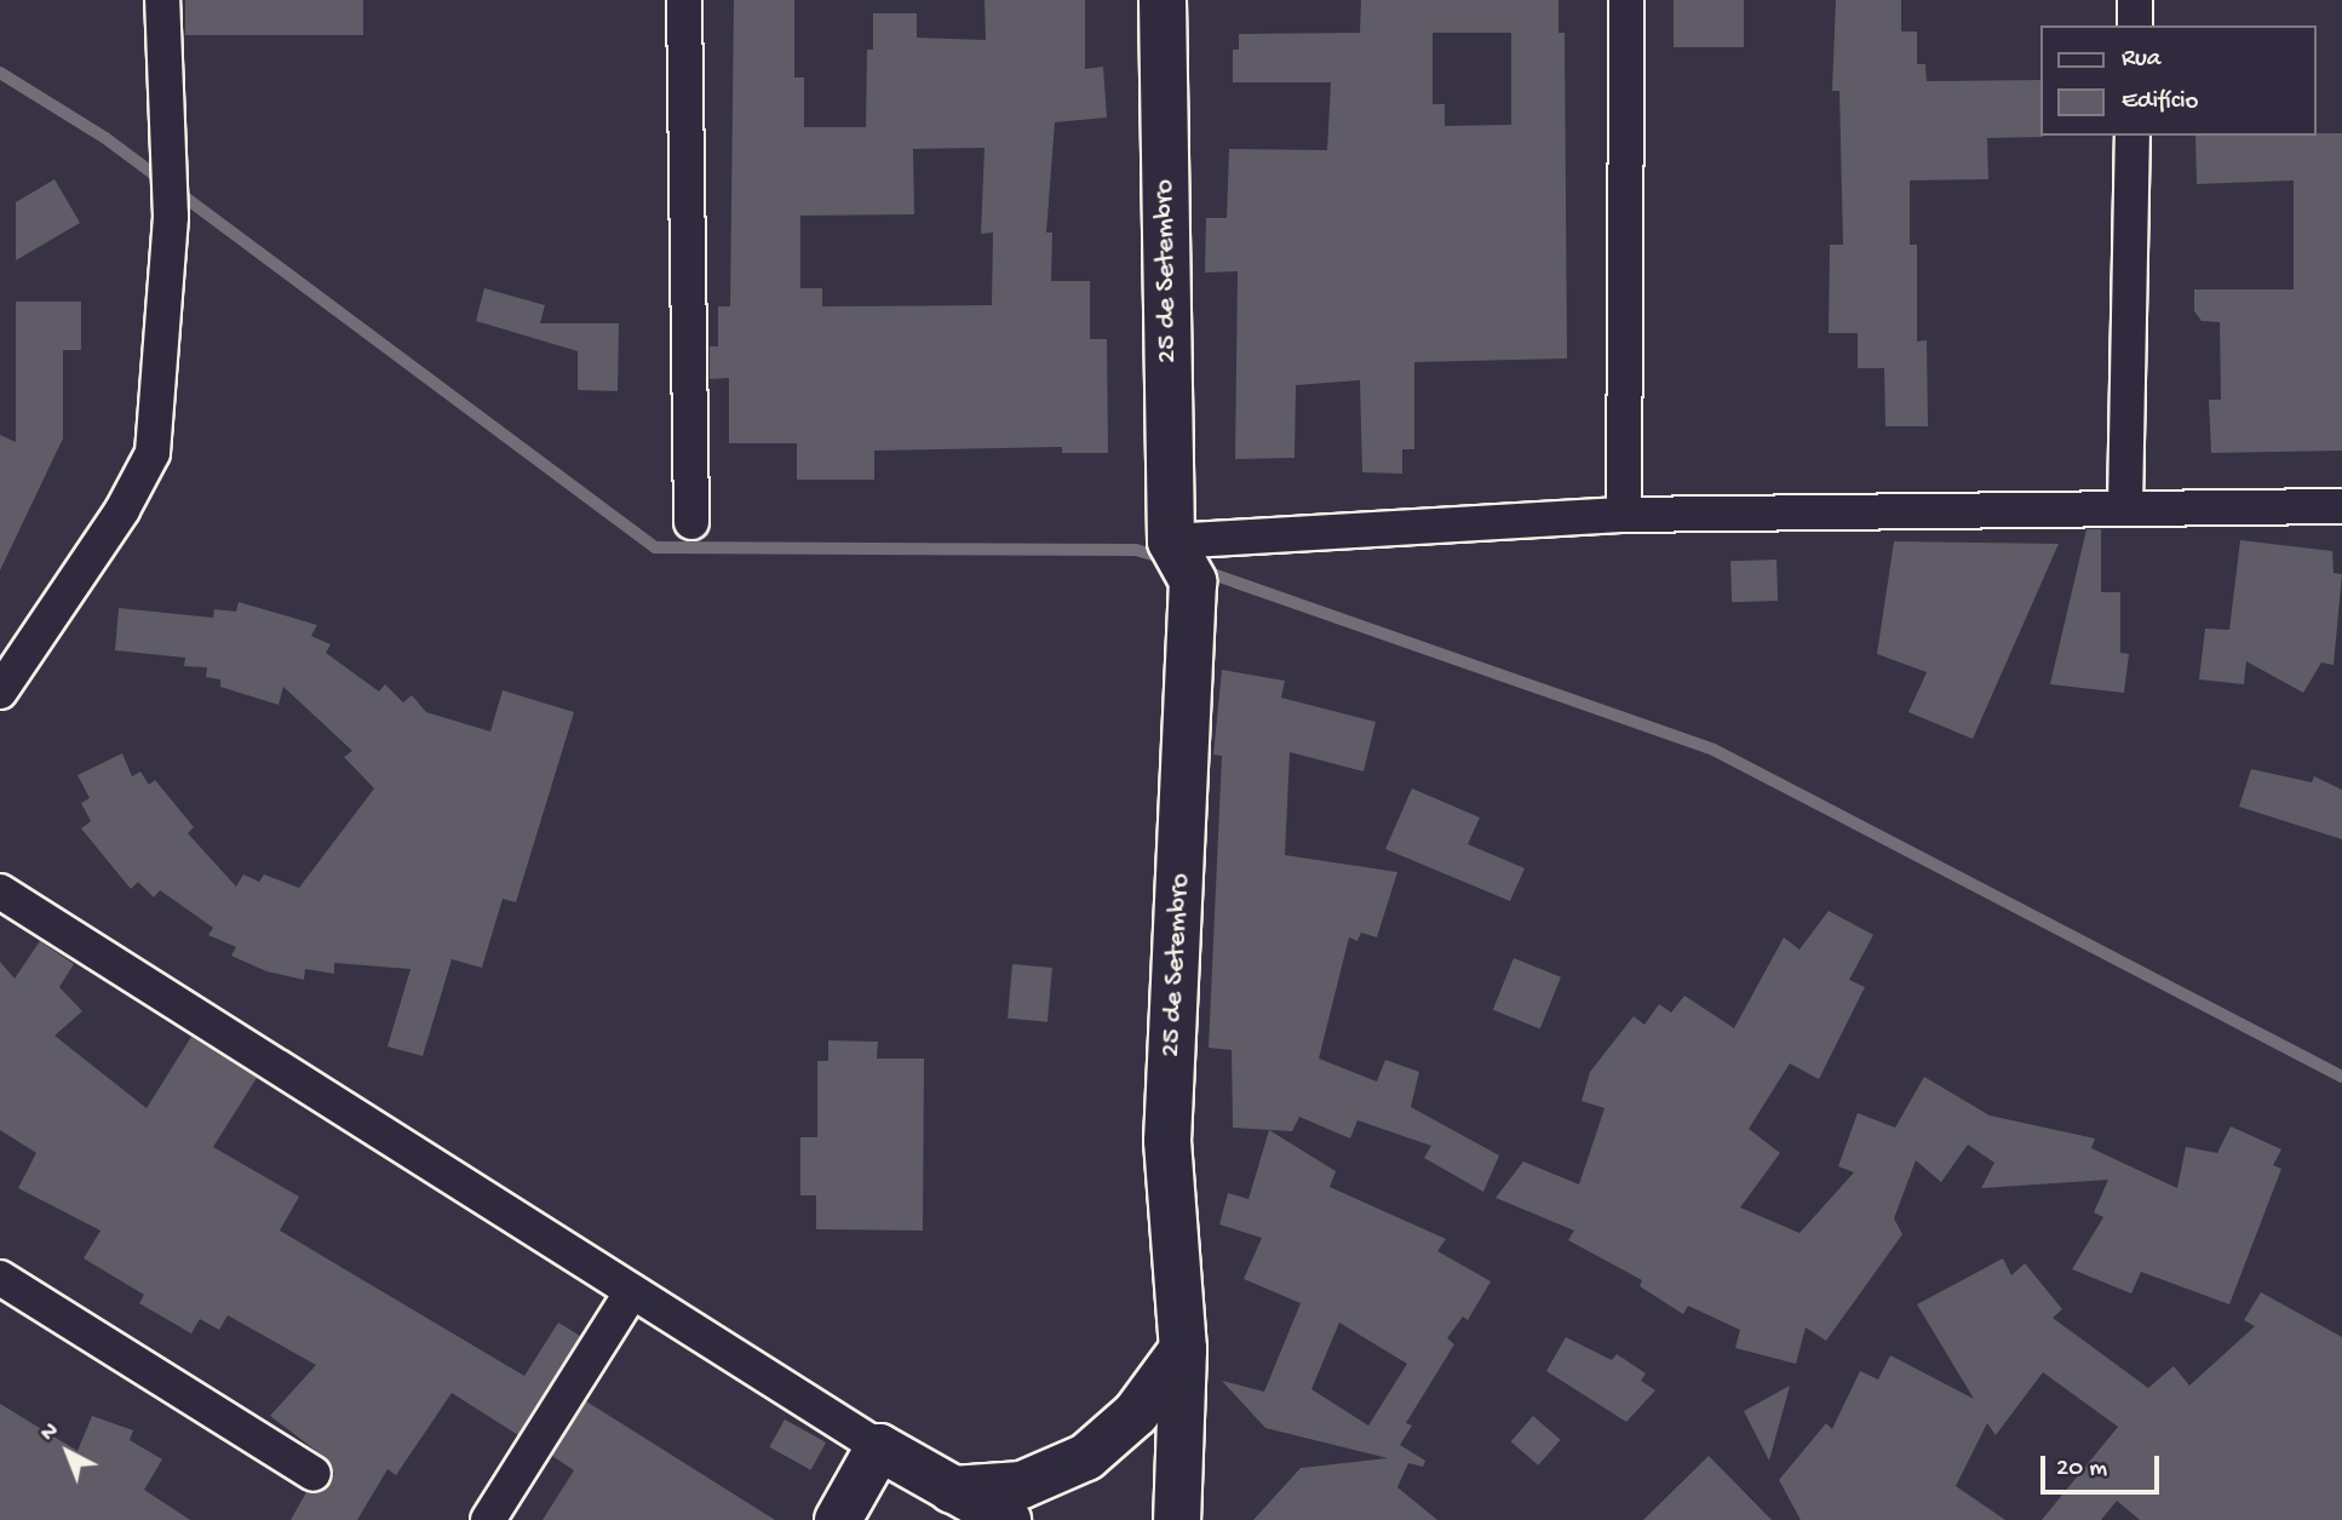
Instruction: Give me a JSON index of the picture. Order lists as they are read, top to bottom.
{
  "streets": {
    "street": ["25 de Setembro"]
  },
  "legend": ["Rua", "Edifício"],
  "scale_bar": "20 m",
  "north": "top left"
}
